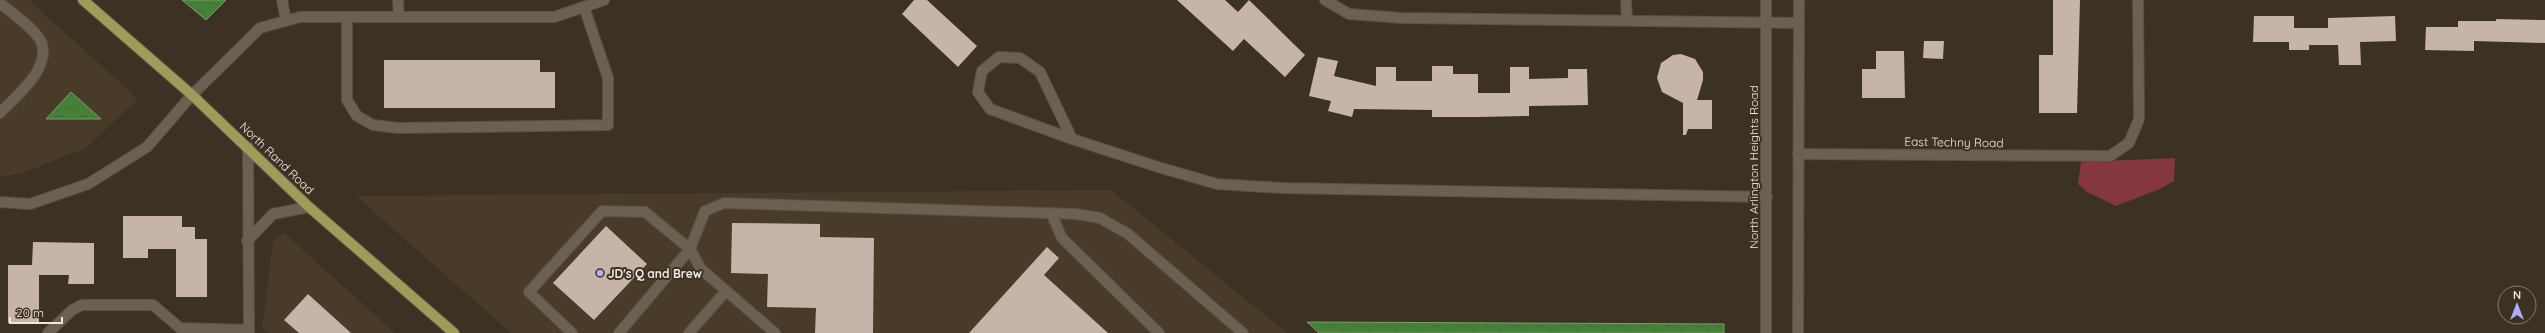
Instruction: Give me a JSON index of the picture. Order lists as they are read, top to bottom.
{
  "streets": {
    "main road": ["North Rand Road"],
    "street": ["East Techny Road", "North Arlington Heights Road"]
  },
  "places": ["JD's Q and Brew"],
  "scale_bar": "20 m",
  "north": "top"
}
